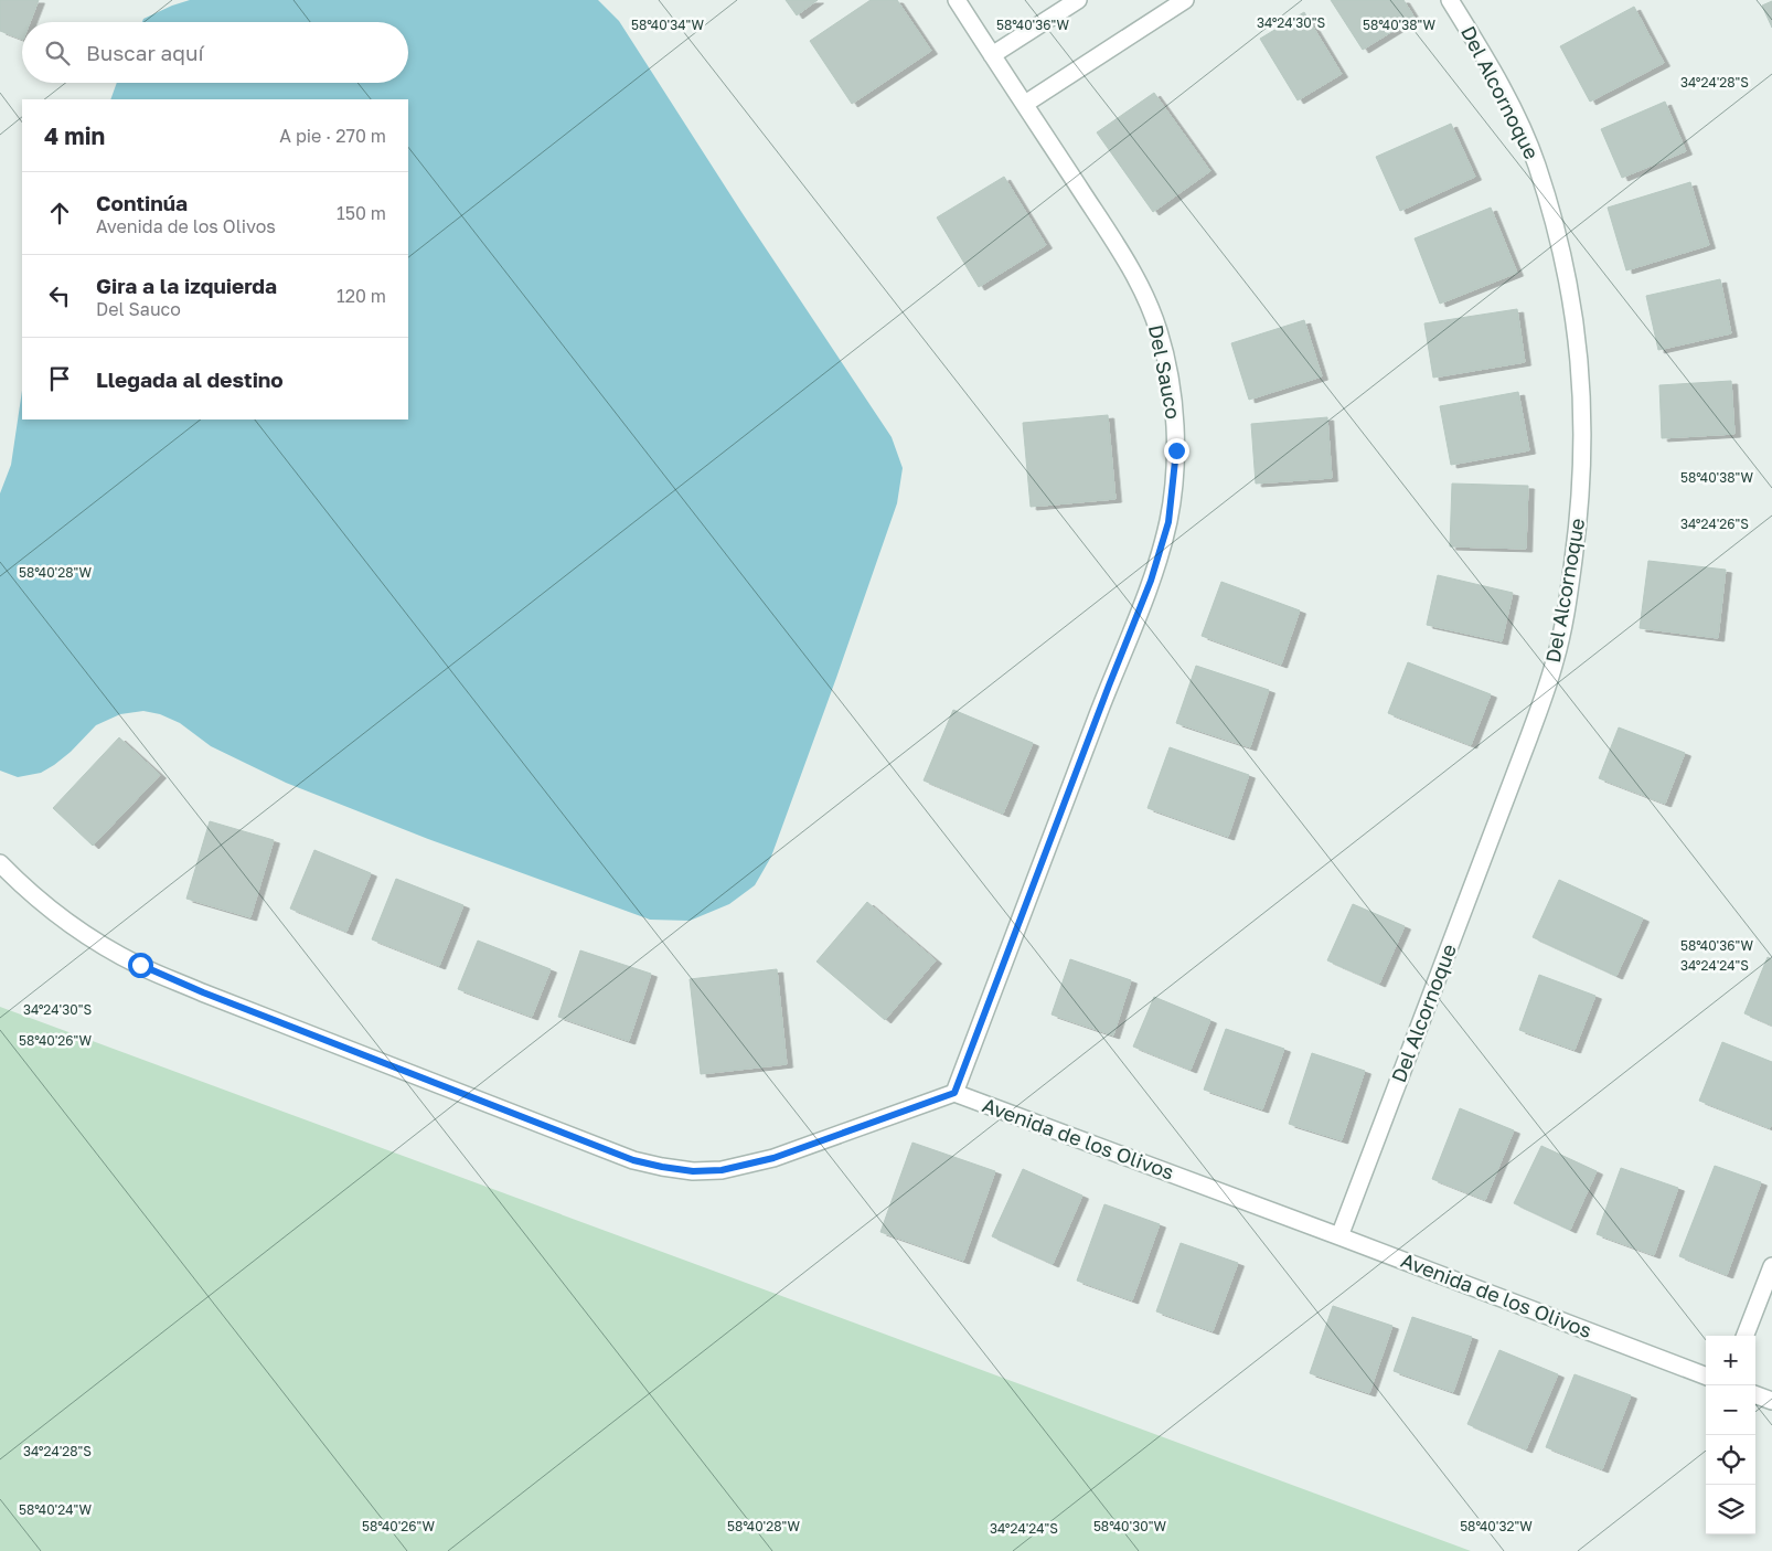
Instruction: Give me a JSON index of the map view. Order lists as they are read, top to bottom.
{
  "streets": {
    "street": ["Del Alcornoque", "Del Sauco", "Avenida de los Olivos"]
  },
  "crossings": [
    ["Del Alcornoque", "Avenida de los Olivos"],
    ["Del Sauco", "Avenida de los Olivos"]
  ],
  "page": {
    "search": "Buscar aquí",
    "heading": ["4 min", "A pie · 270 m"],
    "list": [
      ["Continúa", "Avenida de los Olivos", "150 m"],
      ["Gira a la izquierda", "Del Sauco", "120 m"],
      "Llegada al destino"
    ],
    "map_buttons": ["+", "−"]
  },
  "coordinates": [
    "34°24'30\"S",
    "58°40'34\"W",
    "58°40'36\"W",
    "58°40'38\"W",
    "34°24'28\"S",
    "34°24'26\"S",
    "58°40'28\"W",
    "34°24'24\"S",
    "58°40'26\"W",
    "58°40'24\"W",
    "58°40'30\"W",
    "58°40'32\"W"
  ]
}
